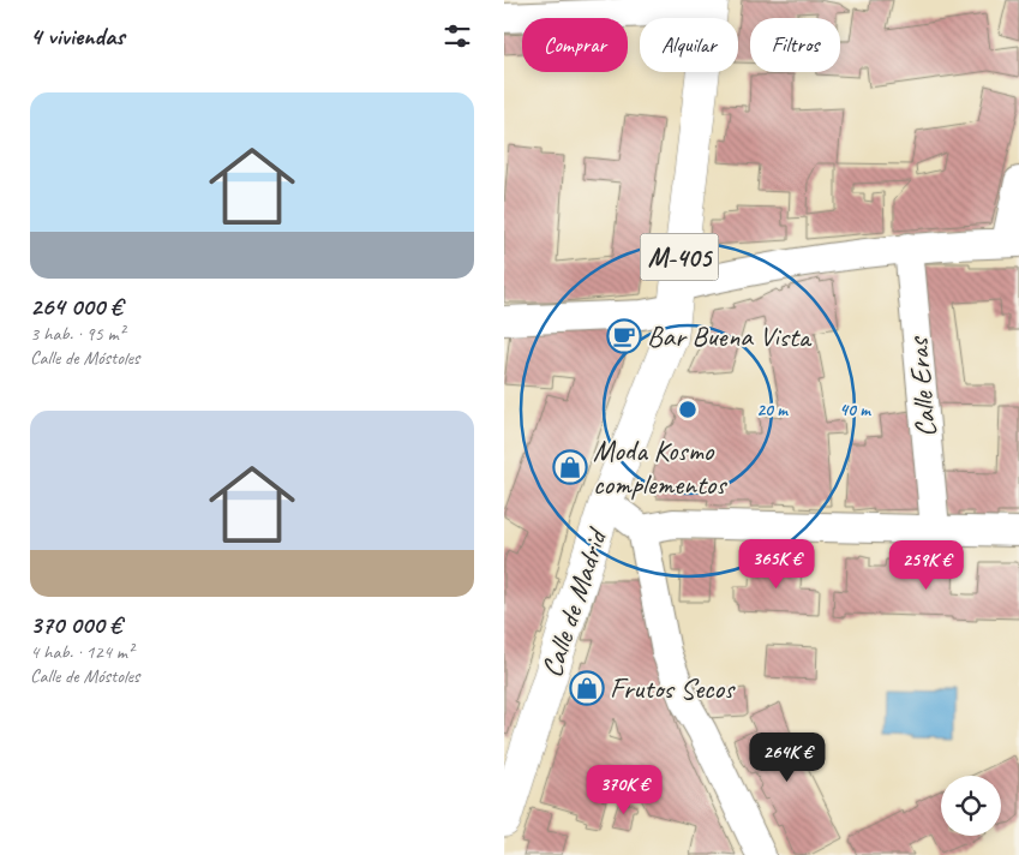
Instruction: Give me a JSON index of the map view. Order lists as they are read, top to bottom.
{
  "streets": {
    "main road": ["M-405", "Calle de Madrid"],
    "street": ["Calle Eras"]
  },
  "places": {
    "cafe": ["Bar Buena Vista"],
    "shop": ["Moda Kosmo complementos", "Frutos Secos"]
  },
  "page": {
    "heading": "4 viviendas",
    "chip": ["Comprar", "Alquilar", "Filtros"],
    "list": [
      {
        "name": "264 000 €",
        "note": "3 hab. · 95 m² · Calle de Móstoles"
      },
      {
        "name": "370 000 €",
        "note": "4 hab. · 124 m² · Calle de Móstoles"
      }
    ],
    "price": [
      "365K €",
      "259K €",
      "264K €",
      "370K €"
    ]
  },
  "rings": ["20 m", "40 m"]
}
